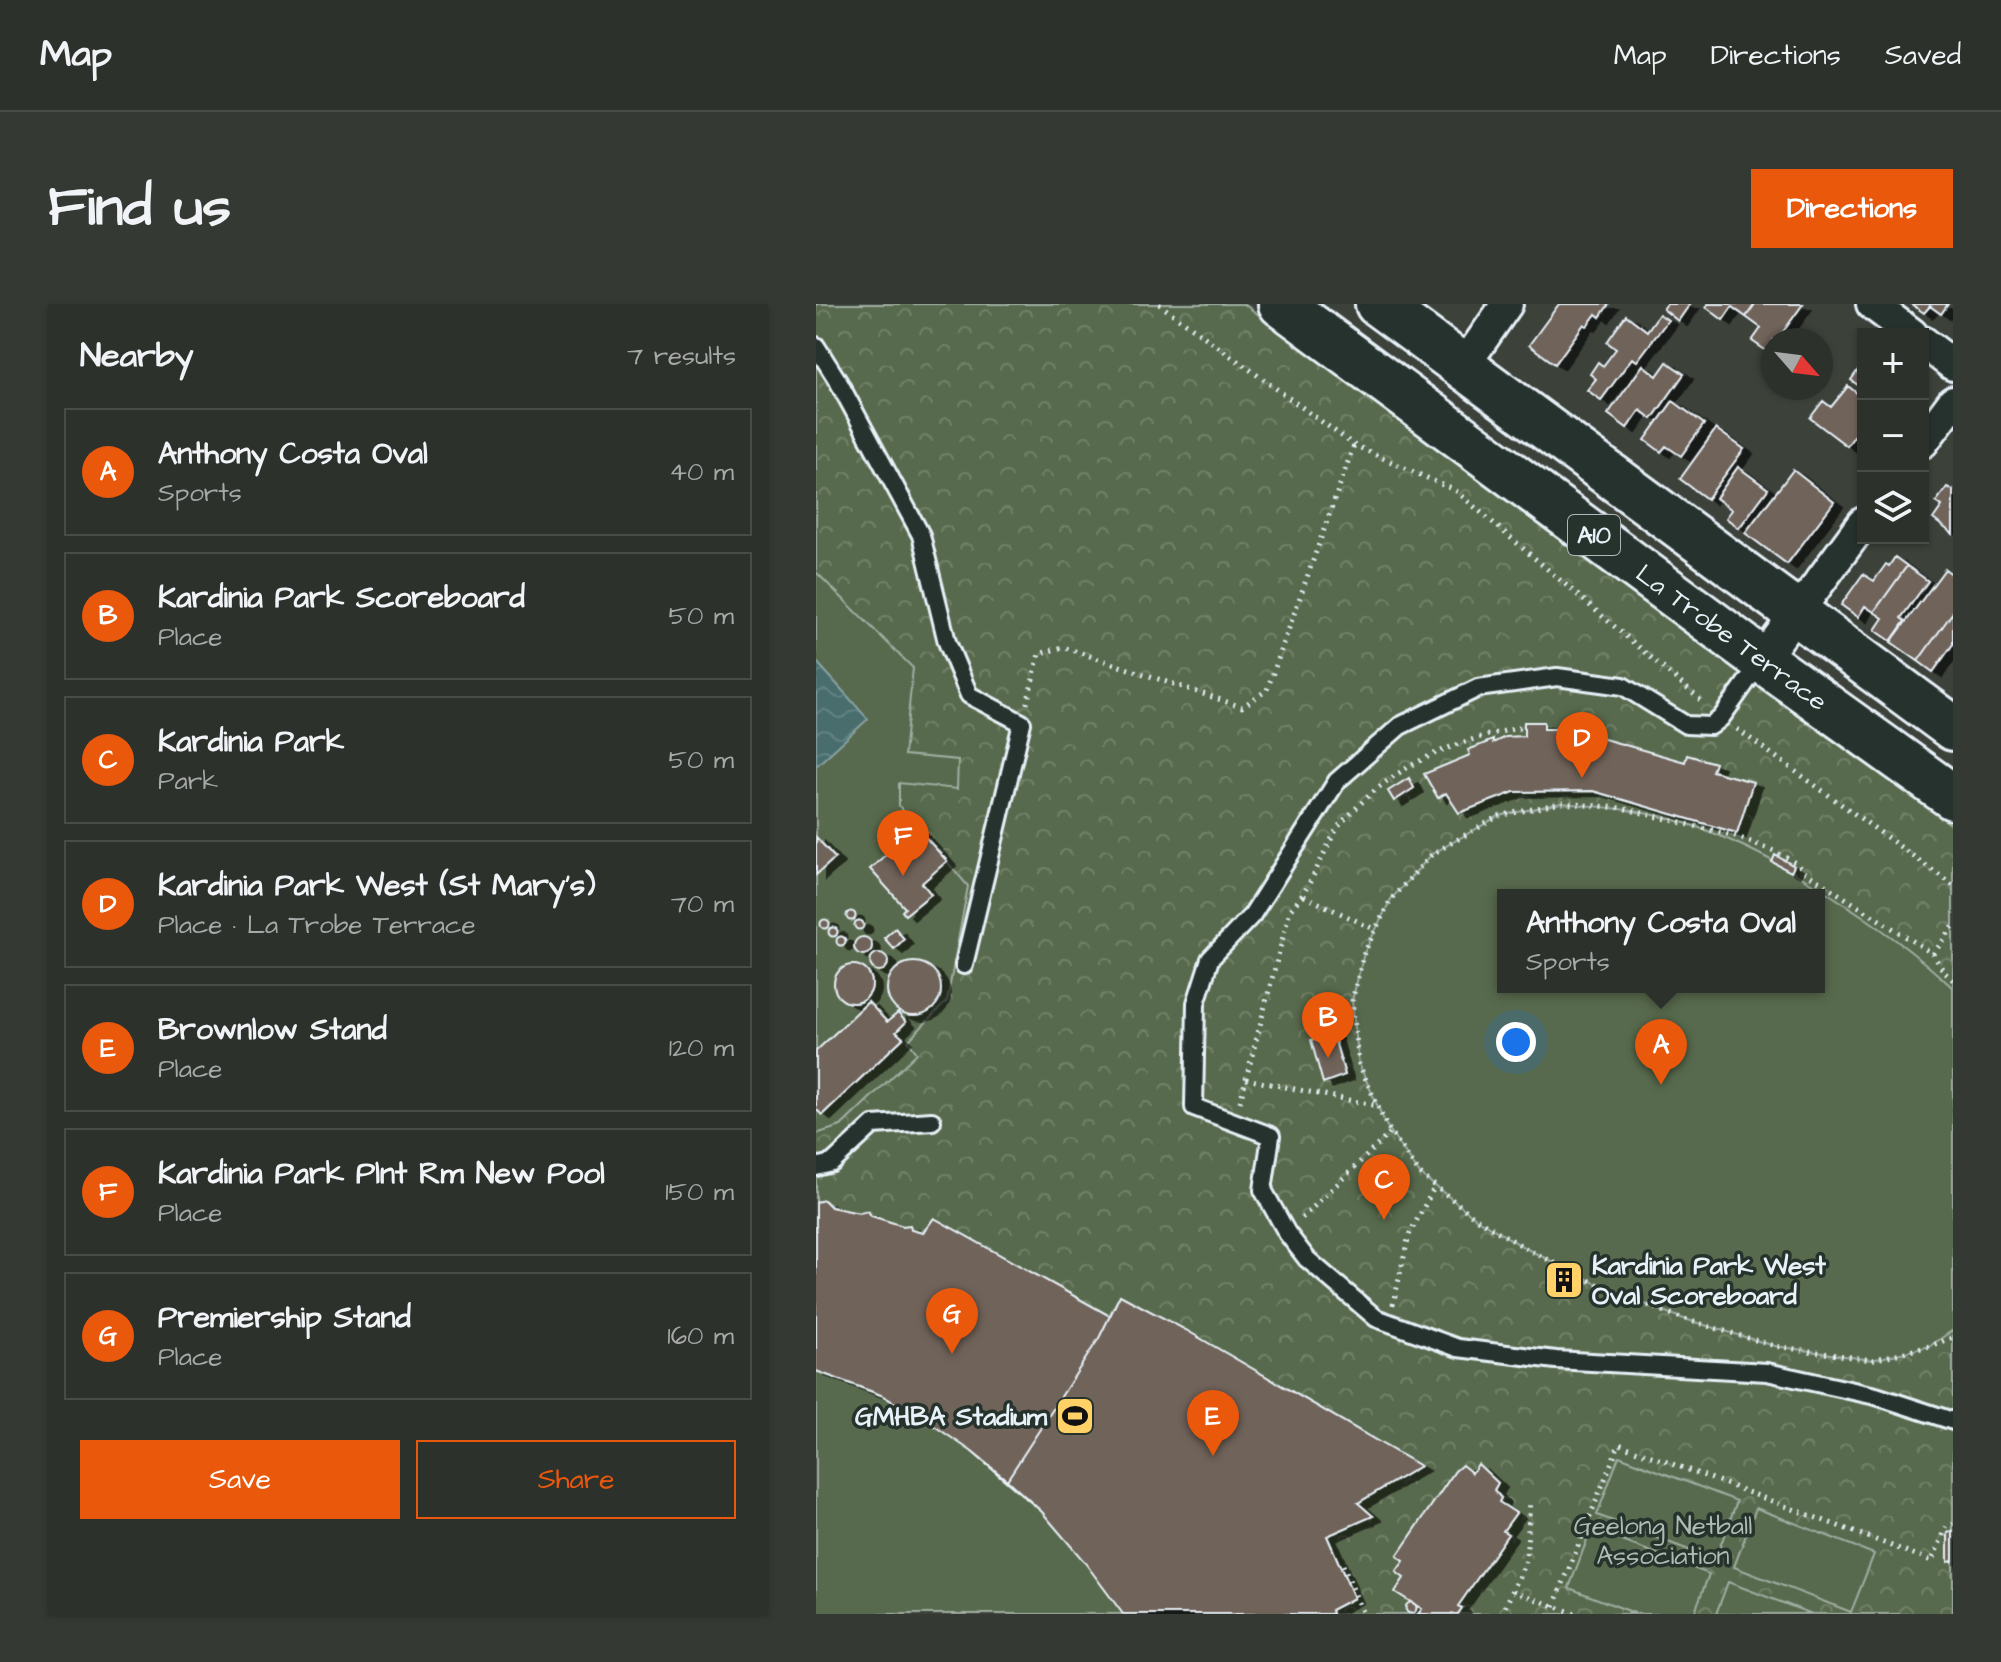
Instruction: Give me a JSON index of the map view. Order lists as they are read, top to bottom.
{
  "streets": {
    "highway": ["A10", "La Trobe Terrace"]
  },
  "parks": ["Geelong Netball Association"],
  "places": {
    "building": ["Kardinia Park West Oval Scoreboard"],
    "sports": ["GMHBA Stadium"]
  },
  "north": "bottom right",
  "page": {
    "header": "Map",
    "nav": ["Map", "Directions", "Saved"],
    "title": "Find us",
    "buttons": [
      "Directions",
      ["Save", "Share"]
    ],
    "heading": ["Nearby", "7 results"],
    "map_buttons": ["+", "−"],
    "list": [
      {
        "mark": "A",
        "name": "Anthony Costa Oval",
        "note": "Sports",
        "value": "40 m"
      },
      {
        "mark": "B",
        "name": "Kardinia Park Scoreboard",
        "note": "Place",
        "value": "50 m"
      },
      {
        "mark": "C",
        "name": "Kardinia Park",
        "note": "Park",
        "value": "50 m"
      },
      {
        "mark": "D",
        "name": "Kardinia Park West (St Mary's)",
        "note": "Place · La Trobe Terrace",
        "value": "70 m"
      },
      {
        "mark": "E",
        "name": "Brownlow Stand",
        "note": "Place",
        "value": "120 m"
      },
      {
        "mark": "F",
        "name": "Kardinia Park Plnt Rm New Pool",
        "note": "Place",
        "value": "150 m"
      },
      {
        "mark": "G",
        "name": "Premiership Stand",
        "note": "Place",
        "value": "160 m"
      }
    ],
    "pins": [
      "D",
      "F",
      "B",
      "A",
      "C",
      "G",
      "E"
    ],
    "popup": ["Anthony Costa Oval", "Sports"]
  }
}
